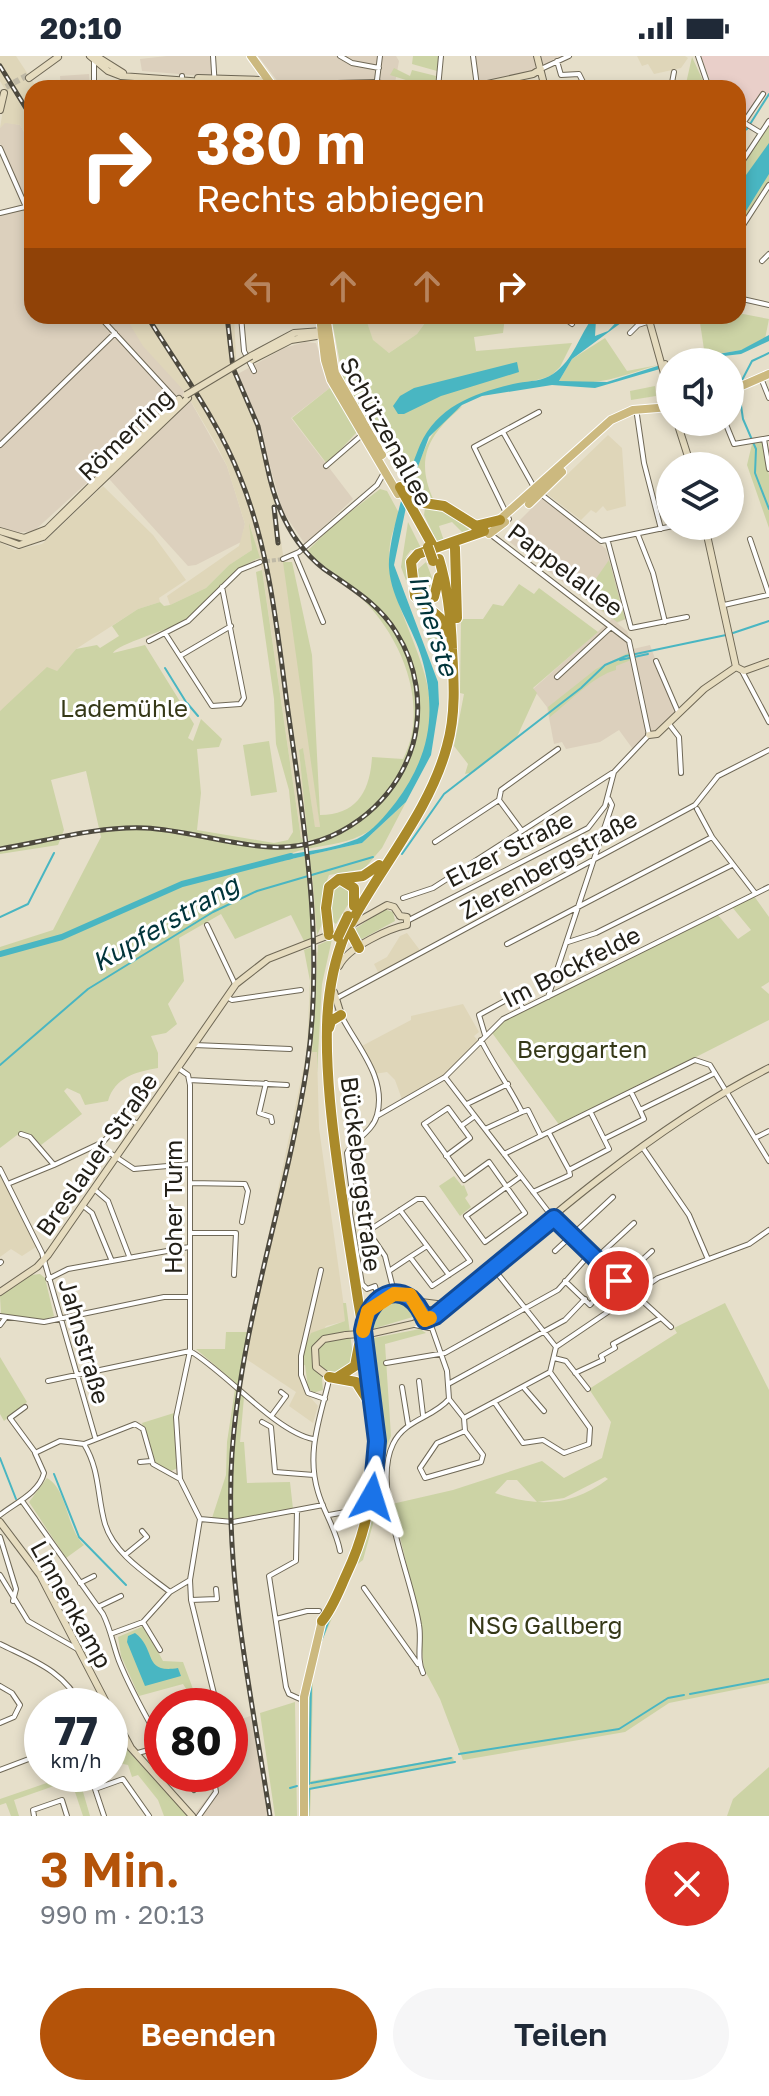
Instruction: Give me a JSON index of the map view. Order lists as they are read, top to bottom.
{
  "streets": {
    "highway": ["Schützenallee", "Bückebergstraße"],
    "street": [
      "Römerring",
      "Pappelallee",
      "Elzer Straße",
      "Zierenbergstraße",
      "Im Bockfelde",
      "Breslauer Straße",
      "Hoher Turm",
      "Jahnstraße",
      "Linnenkamp"
    ]
  },
  "crossings": [
    ["Schützenallee", "Römerring"],
    ["Schützenallee", "Bückebergstraße"],
    ["Elzer Straße", "Zierenbergstraße"],
    ["Breslauer Straße", "Bückebergstraße"],
    ["Breslauer Straße", "Jahnstraße"]
  ],
  "water": ["Innerste", "Kupferstrang"],
  "parks": ["Lademühle", "Berggarten", "NSG Gallberg"],
  "page": {
    "status": "20:10",
    "turn": ["380 m", "Rechts abbiegen"],
    "speed": "77 km/h",
    "limit": "80",
    "heading": ["3 Min.", "990 m · 20:13"],
    "buttons": ["Beenden", "Teilen"]
  }
}
